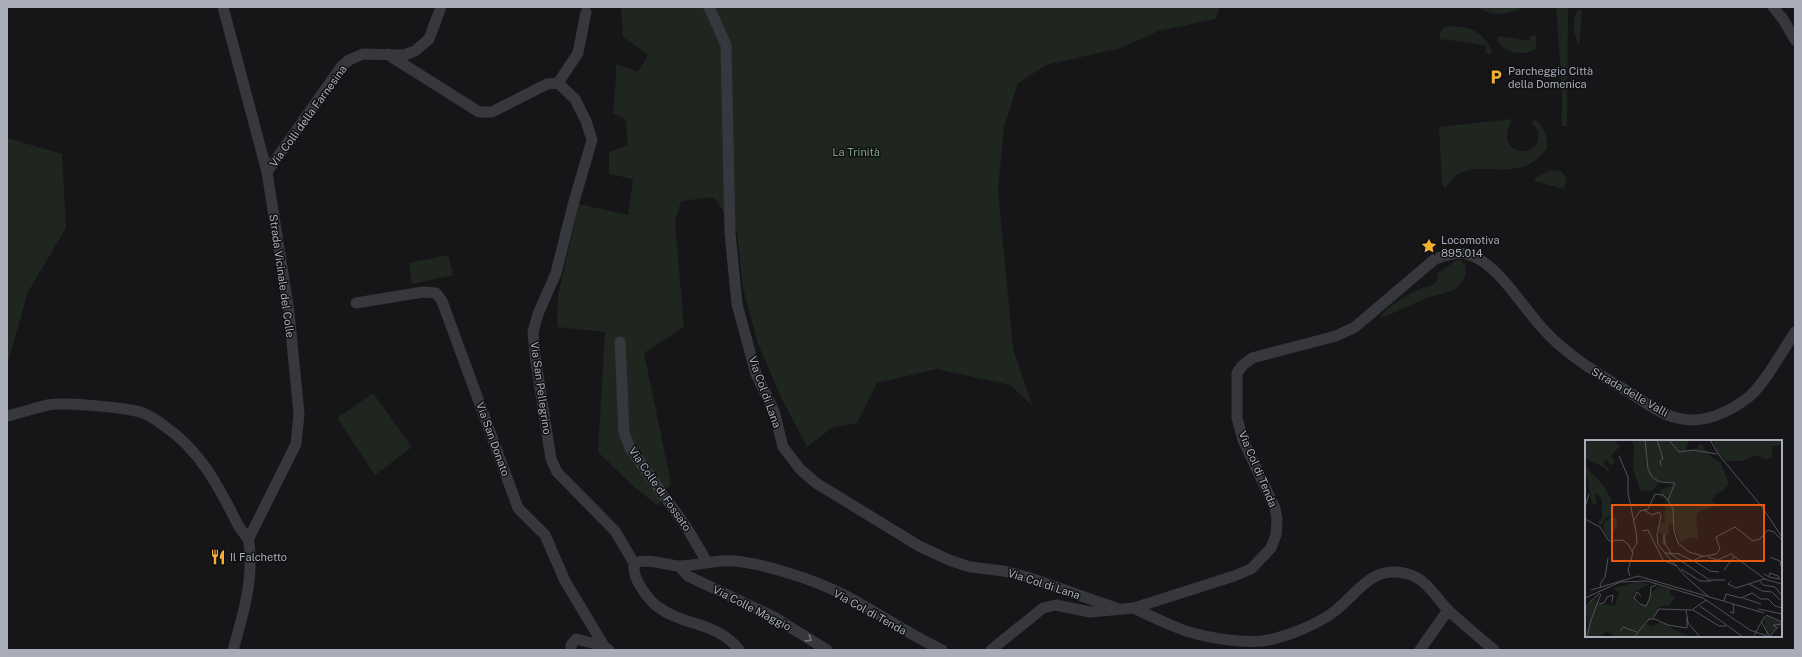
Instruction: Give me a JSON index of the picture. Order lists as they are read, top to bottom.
{
  "streets": {
    "street": [
      "Via Colli della Farnesina",
      "Strada Vicinale del Colle",
      "Via San Pellegrino",
      "Via Col di Lana",
      "Strada delle Valli",
      "Via San Donato",
      "Via Col di Tenda",
      "Via Colle di Fossato",
      "Via Colle Maggio"
    ]
  },
  "crossings": [
    ["Via Colli della Farnesina", "Strada Vicinale del Colle"],
    ["Via San Pellegrino", "Via Col di Tenda"],
    ["Via Col di Lana", "Via Col di Tenda"],
    ["Strada delle Valli", "Via Col di Tenda"],
    ["Via Col di Tenda", "Via Colle di Fossato"],
    ["Via Col di Tenda", "Via Colle Maggio"]
  ],
  "parks": ["La Trinità"],
  "places": {
    "parking": ["Parcheggio Città della Domenica"],
    "place": ["Locomotiva 895.014"],
    "restaurant": ["Il Falchetto"]
  }
}
